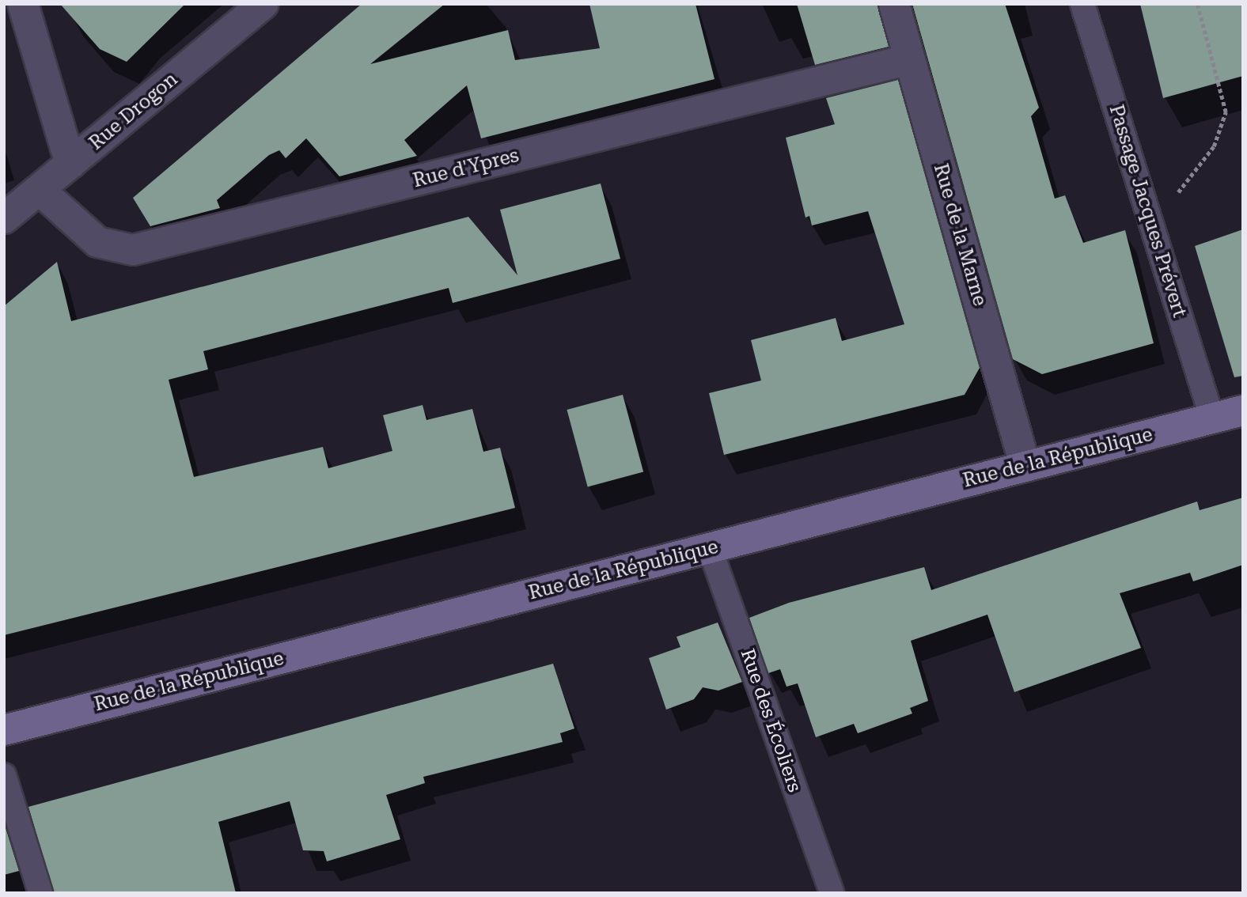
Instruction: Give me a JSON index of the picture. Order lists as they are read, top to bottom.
{
  "streets": {
    "street": [
      "Rue Drogon",
      "Rue d'Ypres",
      "Rue de la Marne",
      "Rue de la République"
    ],
    "lane": ["Passage Jacques Prévert", "Rue des Écoliers"]
  },
  "crossings": [
    ["Rue Drogon", "Rue d'Ypres"],
    ["Rue d'Ypres", "Rue de la Marne"],
    ["Passage Jacques Prévert", "Rue de la République"],
    ["Rue de la Marne", "Rue de la République"],
    ["Rue de la République", "Rue des Écoliers"]
  ]
}
